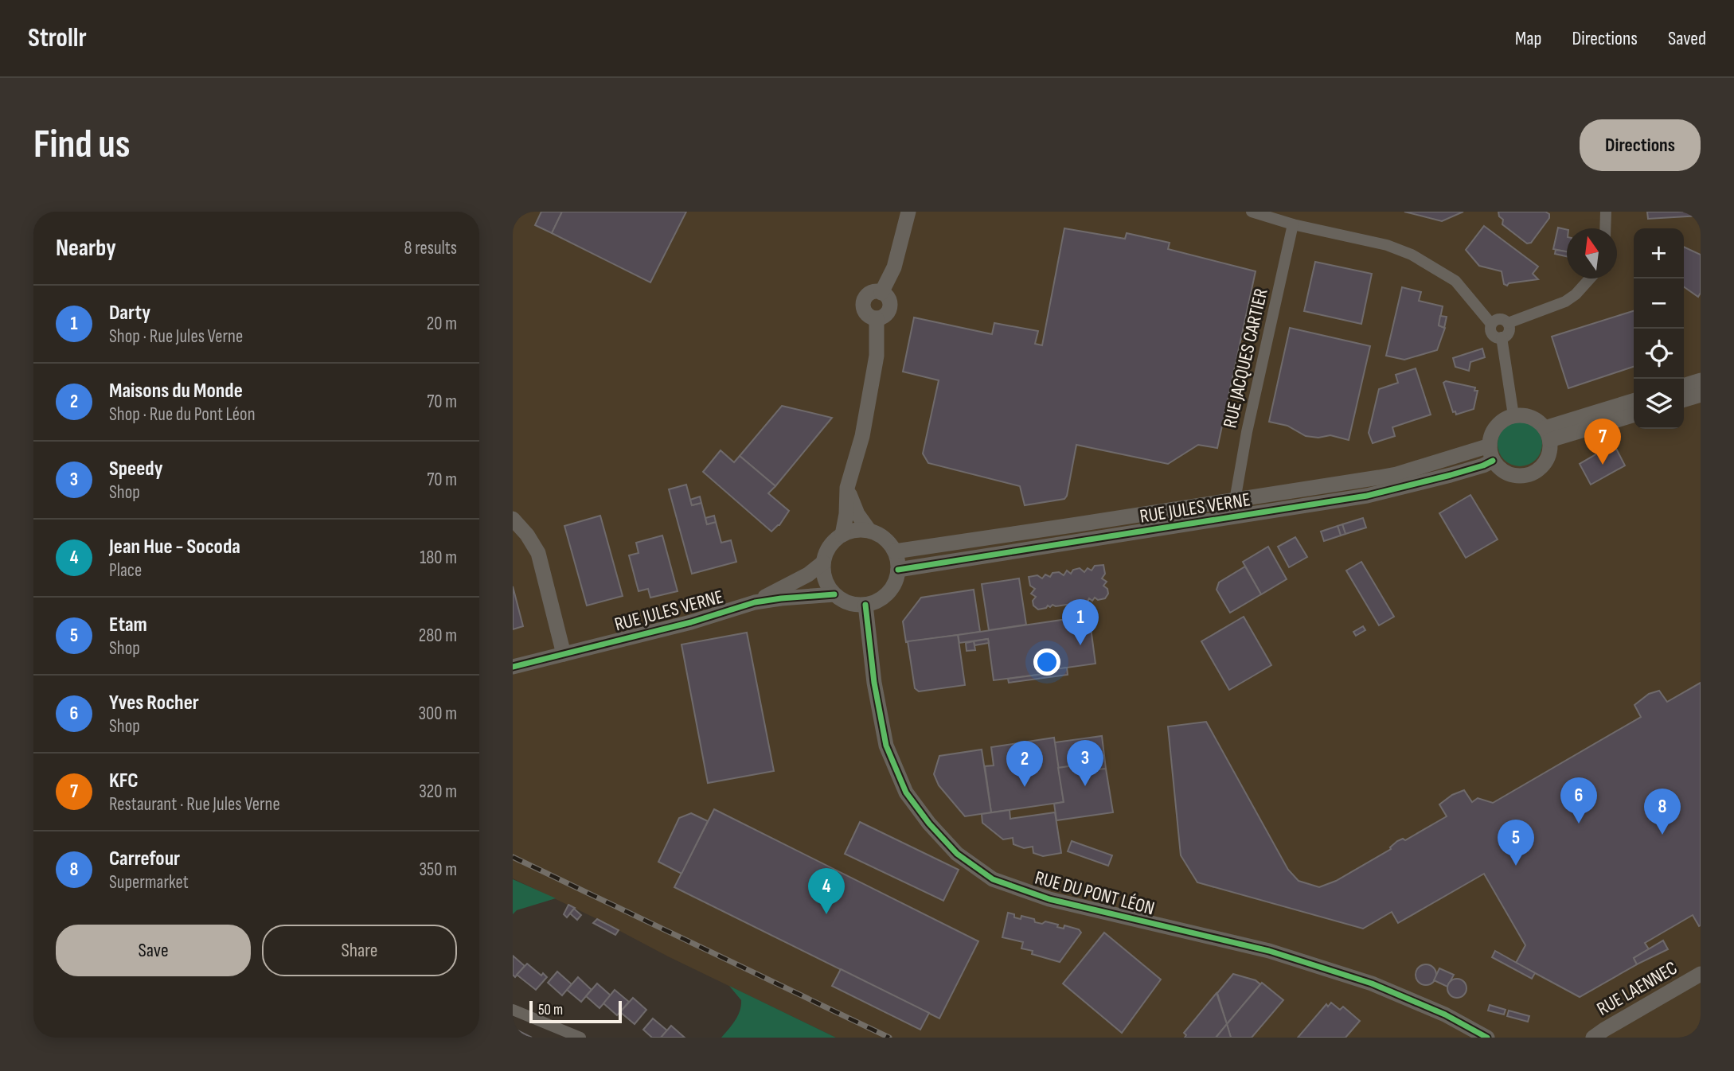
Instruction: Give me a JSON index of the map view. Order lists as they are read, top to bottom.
{
  "streets": {
    "street": [
      "RUE JACQUES CARTIER",
      "RUE JULES VERNE",
      "RUE DU PONT LÉON",
      "RUE LAENNEC"
    ]
  },
  "crossings": [
    ["RUE JACQUES CARTIER", "RUE JULES VERNE"],
    ["RUE JULES VERNE", "RUE DU PONT LÉON"]
  ],
  "scale_bar": "50 m",
  "north": "top",
  "page": {
    "header": "Strollr",
    "nav": ["Map", "Directions", "Saved"],
    "buttons": [
      "Directions",
      ["Save", "Share"]
    ],
    "title": "Find us",
    "heading": ["Nearby", "8 results"],
    "map_buttons": ["+", "−"],
    "list": [
      {
        "mark": "1",
        "name": "Darty",
        "note": "Shop · Rue Jules Verne",
        "value": "20 m"
      },
      {
        "mark": "2",
        "name": "Maisons du Monde",
        "note": "Shop · Rue du Pont Léon",
        "value": "70 m"
      },
      {
        "mark": "3",
        "name": "Speedy",
        "note": "Shop",
        "value": "70 m"
      },
      {
        "mark": "4",
        "name": "Jean Hue - Socoda",
        "note": "Place",
        "value": "180 m"
      },
      {
        "mark": "5",
        "name": "Etam",
        "note": "Shop",
        "value": "280 m"
      },
      {
        "mark": "6",
        "name": "Yves Rocher",
        "note": "Shop",
        "value": "300 m"
      },
      {
        "mark": "7",
        "name": "KFC",
        "note": "Restaurant · Rue Jules Verne",
        "value": "320 m"
      },
      {
        "mark": "8",
        "name": "Carrefour",
        "note": "Supermarket",
        "value": "350 m"
      }
    ],
    "pins": [
      "7",
      "1",
      "3",
      "2",
      "6",
      "8",
      "5",
      "4"
    ],
    "scale": "50 m"
  }
}
